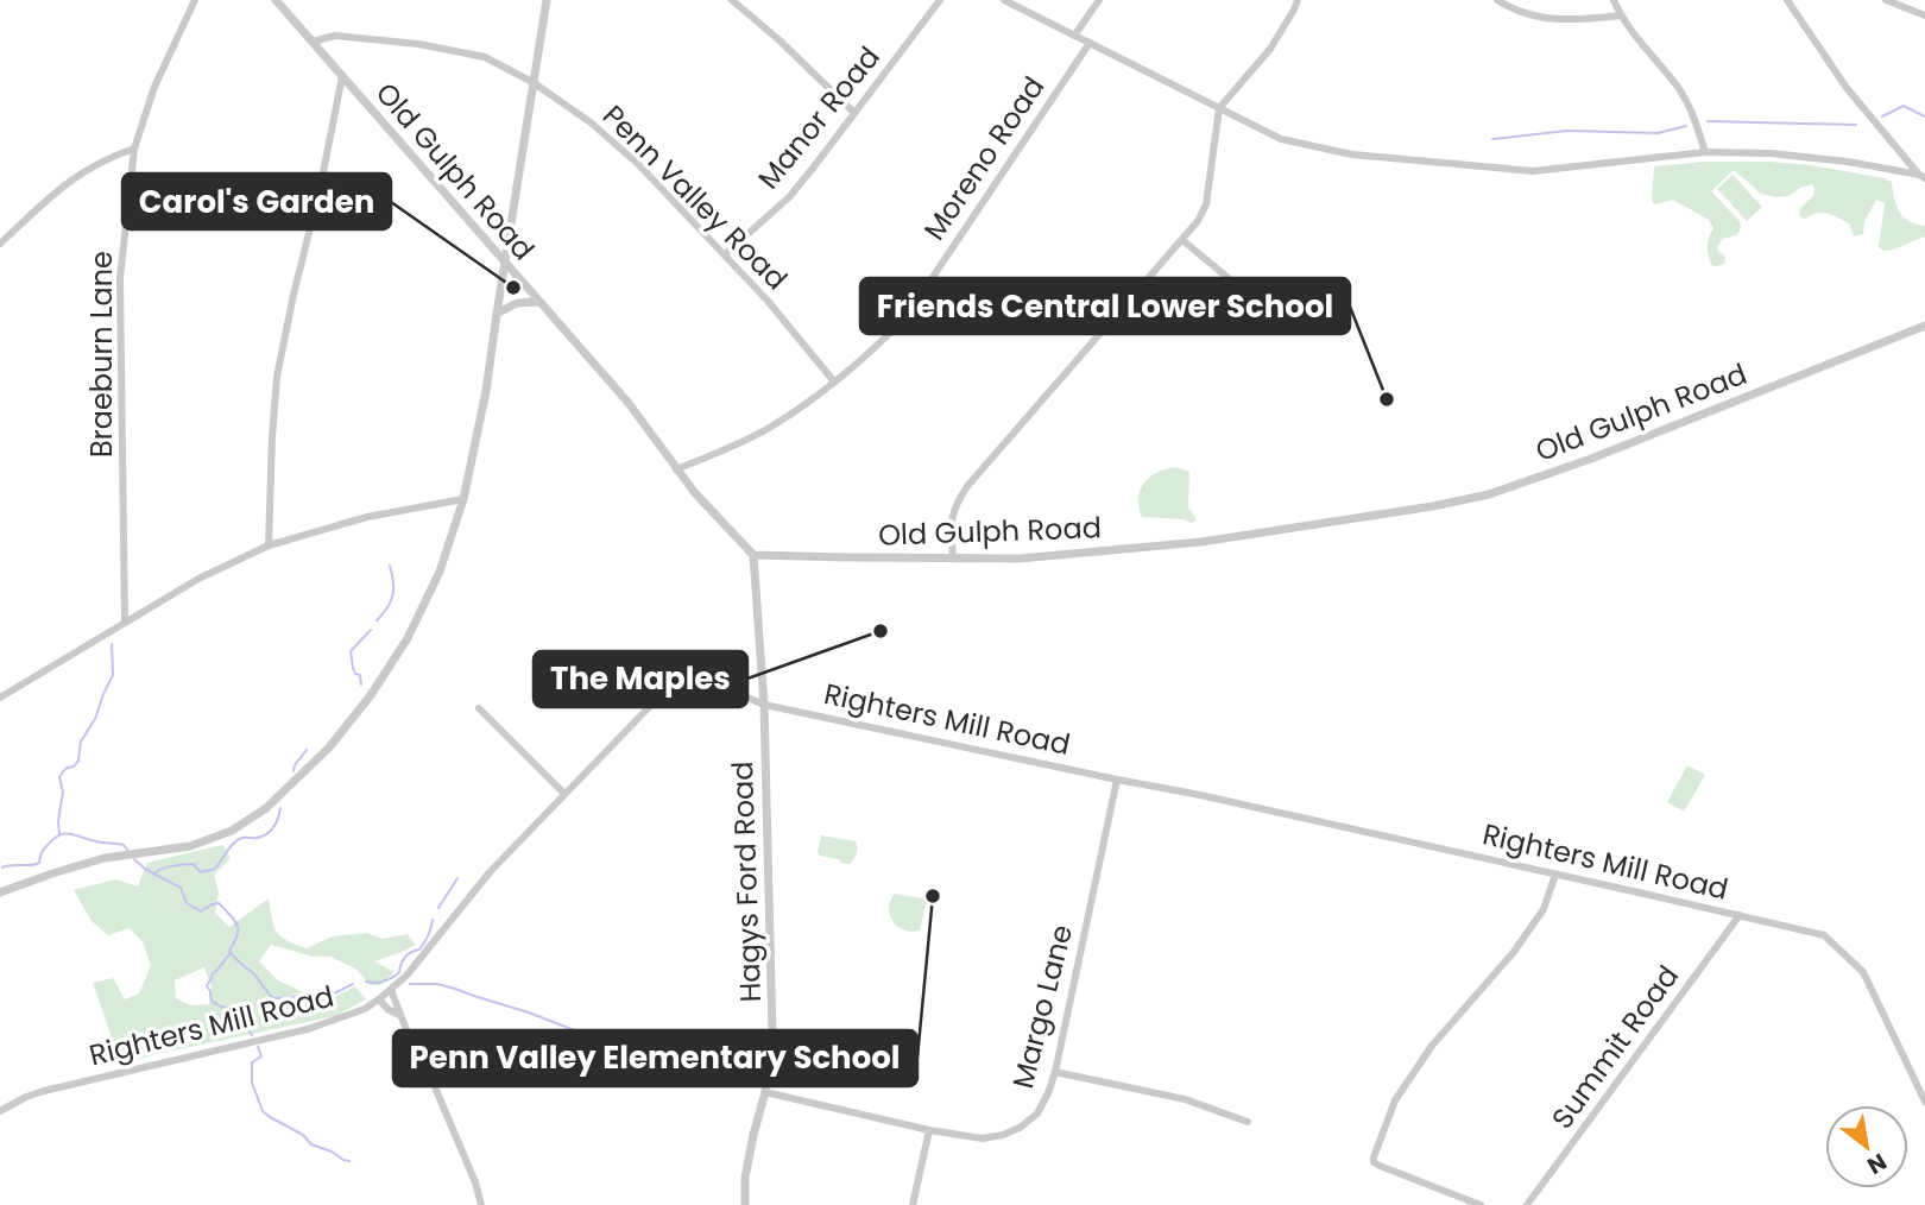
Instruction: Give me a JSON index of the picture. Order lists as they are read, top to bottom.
{
  "streets": {
    "street": [
      "Manor Road",
      "Moreno Road",
      "Old Gulph Road",
      "Penn Valley Road",
      "Braeburn Lane",
      "Righters Mill Road",
      "Hagys Ford Road",
      "Margo Lane",
      "Summit Road"
    ]
  },
  "crossings": [
    ["Manor Road", "Penn Valley Road"],
    ["Moreno Road", "Old Gulph Road"],
    ["Moreno Road", "Penn Valley Road"],
    ["Old Gulph Road", "Penn Valley Road"],
    ["Old Gulph Road", "Hagys Ford Road"],
    ["Righters Mill Road", "Hagys Ford Road"],
    ["Righters Mill Road", "Margo Lane"],
    ["Righters Mill Road", "Summit Road"],
    ["Hagys Ford Road", "Margo Lane"]
  ],
  "places": [
    "Carol's Garden",
    "Friends Central Lower School",
    "The Maples",
    "Penn Valley Elementary School"
  ],
  "north": "bottom right"
}
